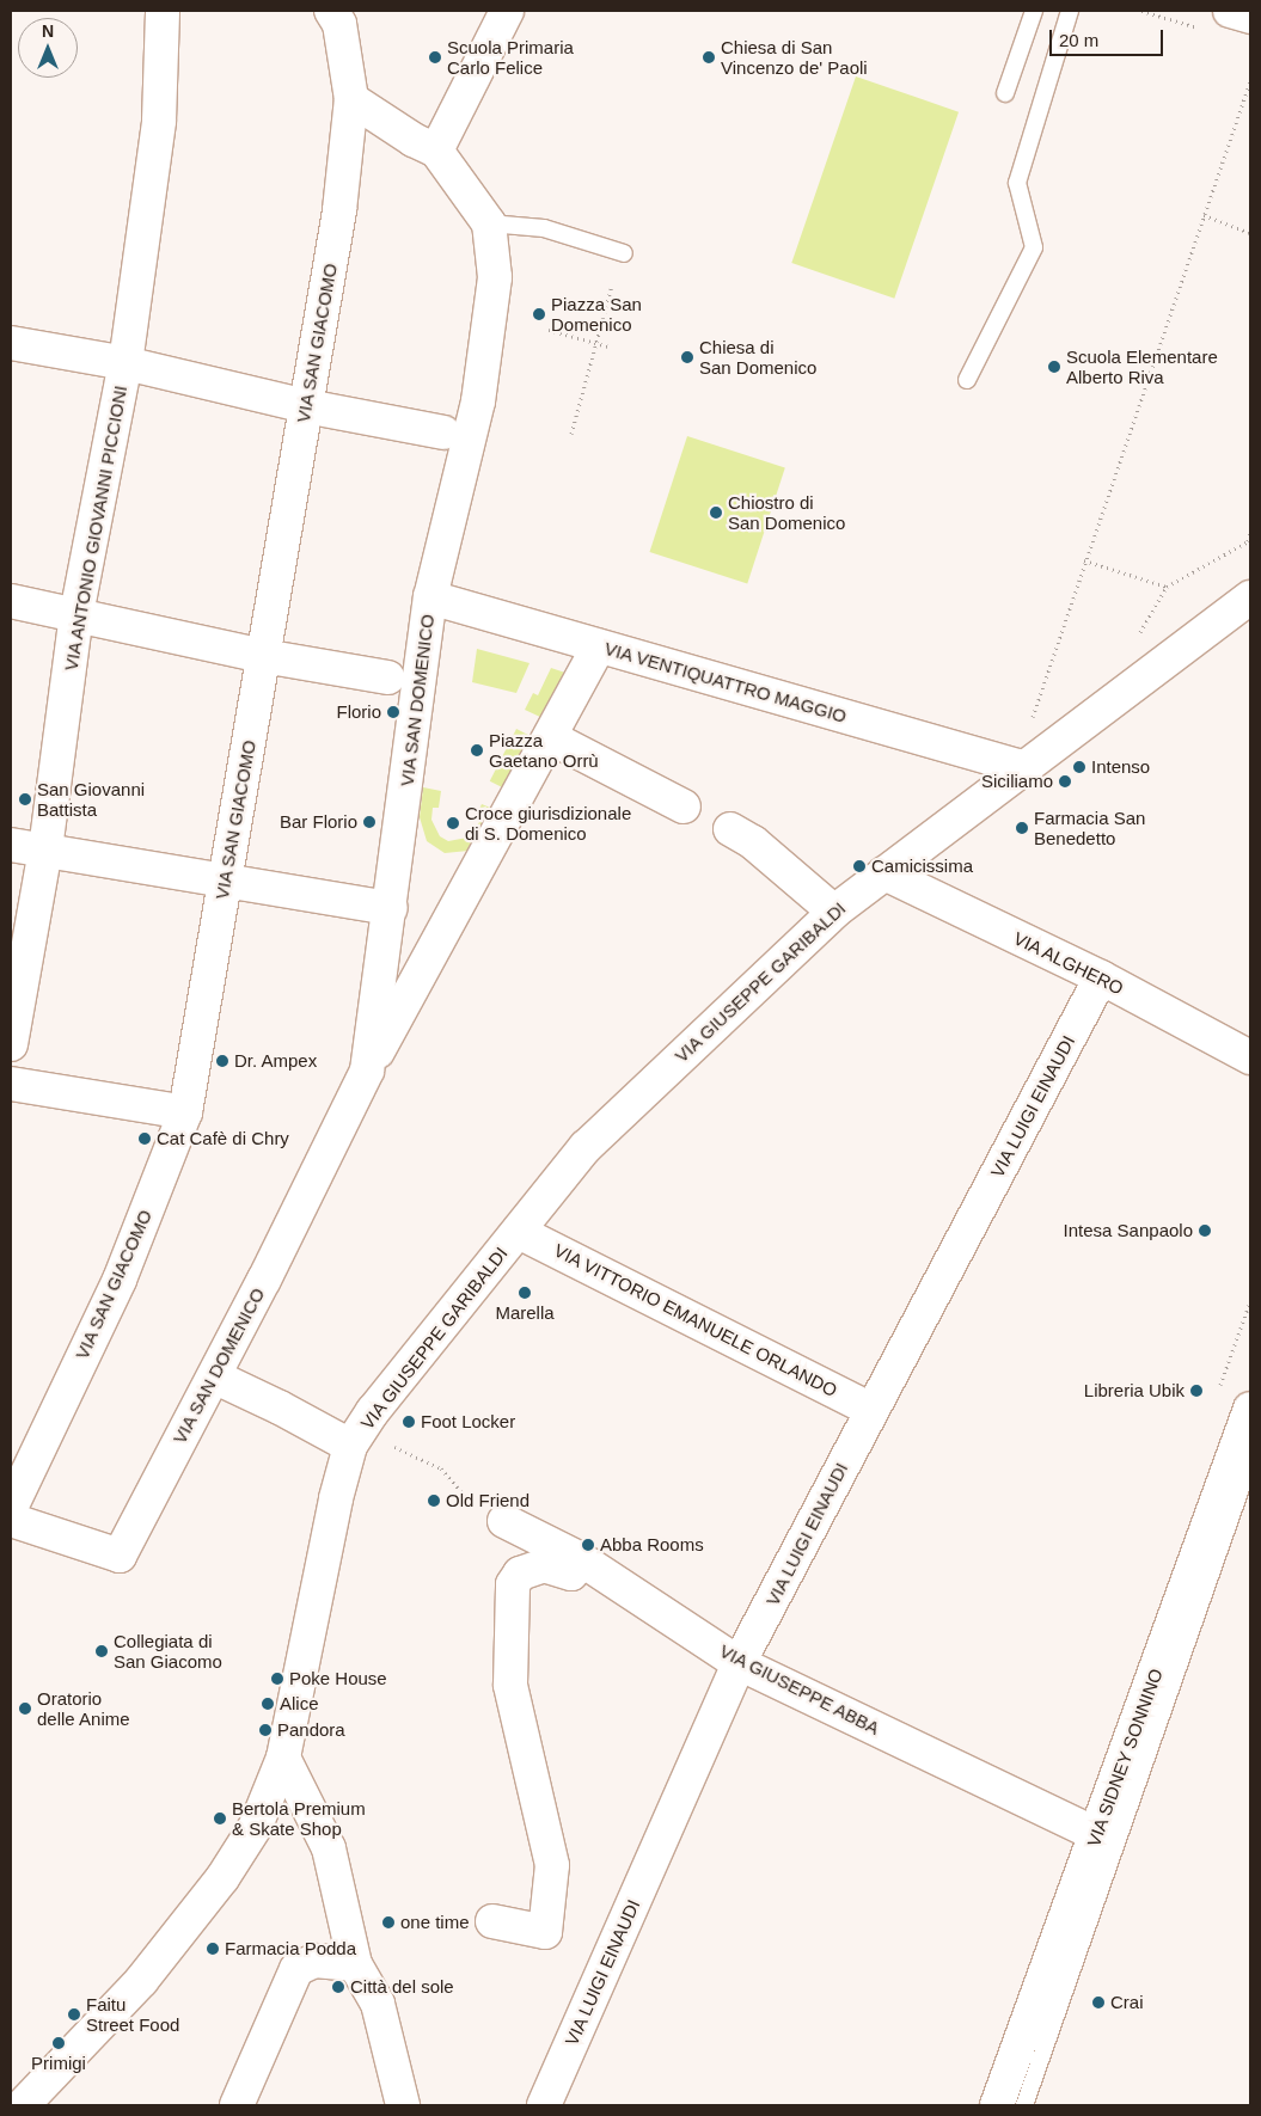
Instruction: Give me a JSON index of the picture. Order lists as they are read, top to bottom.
{
  "streets": {
    "street": [
      "VIA SAN GIACOMO",
      "VIA ANTONIO GIOVANNI PICCIONI",
      "VIA VENTIQUATTRO MAGGIO",
      "VIA SAN DOMENICO",
      "VIA ALGHERO",
      "VIA GIUSEPPE GARIBALDI",
      "VIA LUIGI EINAUDI",
      "VIA VITTORIO EMANUELE ORLANDO",
      "VIA GIUSEPPE ABBA",
      "VIA SIDNEY SONNINO"
    ]
  },
  "crossings": [
    ["VIA VENTIQUATTRO MAGGIO", "VIA SAN DOMENICO"],
    ["VIA VENTIQUATTRO MAGGIO", "VIA GIUSEPPE GARIBALDI"],
    ["VIA ALGHERO", "VIA GIUSEPPE GARIBALDI"],
    ["VIA ALGHERO", "VIA LUIGI EINAUDI"],
    ["VIA GIUSEPPE GARIBALDI", "VIA VITTORIO EMANUELE ORLANDO"],
    ["VIA LUIGI EINAUDI", "VIA VITTORIO EMANUELE ORLANDO"],
    ["VIA LUIGI EINAUDI", "VIA GIUSEPPE ABBA"],
    ["VIA GIUSEPPE ABBA", "VIA SIDNEY SONNINO"]
  ],
  "places": [
    "Scuola Primaria Carlo Felice",
    "Chiesa di San Vincenzo de' Paoli",
    "Piazza San Domenico",
    "Chiesa di San Domenico",
    "Scuola Elementare Alberto Riva",
    "Chiostro di San Domenico",
    "Florio",
    "Piazza Gaetano Orrù",
    "Intenso",
    "Siciliamo",
    "San Giovanni Battista",
    "Bar Florio",
    "Croce giurisdizionale di S. Domenico",
    "Farmacia San Benedetto",
    "Camicissima",
    "Dr. Ampex",
    "Cat Cafè di Chry",
    "Intesa Sanpaolo",
    "Marella",
    "Libreria Ubik",
    "Foot Locker",
    "Old Friend",
    "Abba Rooms",
    "Collegiata di San Giacomo",
    "Poke House",
    "Alice",
    "Oratorio delle Anime",
    "Pandora",
    "Bertola Premium & Skate Shop",
    "one time",
    "Farmacia Podda",
    "Città del sole",
    "Crai",
    "Faitu Street Food",
    "Primigi"
  ],
  "scale_bar": "20 m",
  "north": "top"
}
